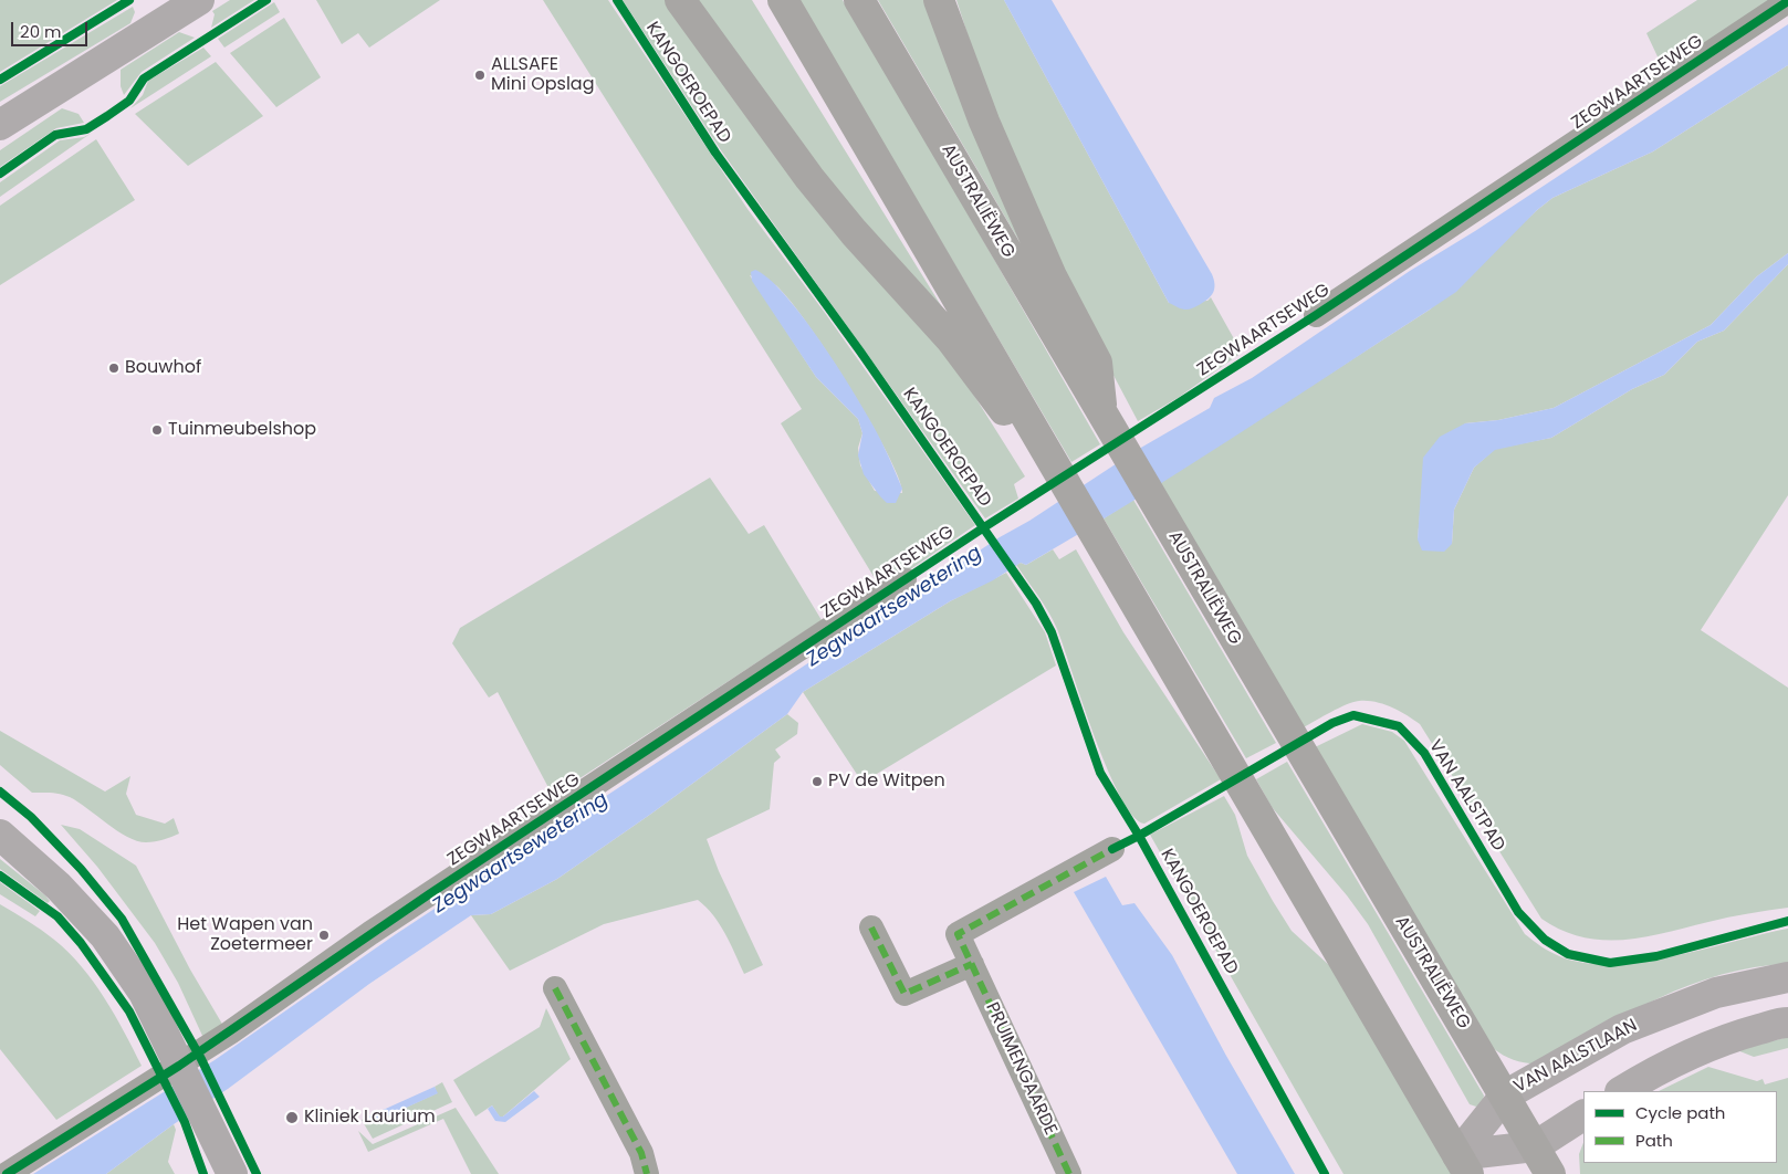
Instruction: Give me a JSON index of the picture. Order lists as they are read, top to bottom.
{
  "streets": {
    "main road": ["AUSTRALIËWEG"],
    "street": ["ZEGWAARTSEWEG", "VAN AALSTLAAN", "PRUIMENGAARDE"],
    "cycle path": ["KANGOEROEPAD", "VAN AALSTPAD"]
  },
  "crossings": [
    ["AUSTRALIËWEG", "VAN AALSTLAAN"]
  ],
  "water": ["Zegwaartsewetering"],
  "places": [
    "ALLSAFE Mini Opslag",
    "Bouwhof",
    "Tuinmeubelshop",
    "PV de Witpen",
    "Het Wapen van Zoetermeer",
    "Kliniek Laurium"
  ],
  "legend": ["Cycle path", "Path"],
  "scale_bar": "20 m"
}
